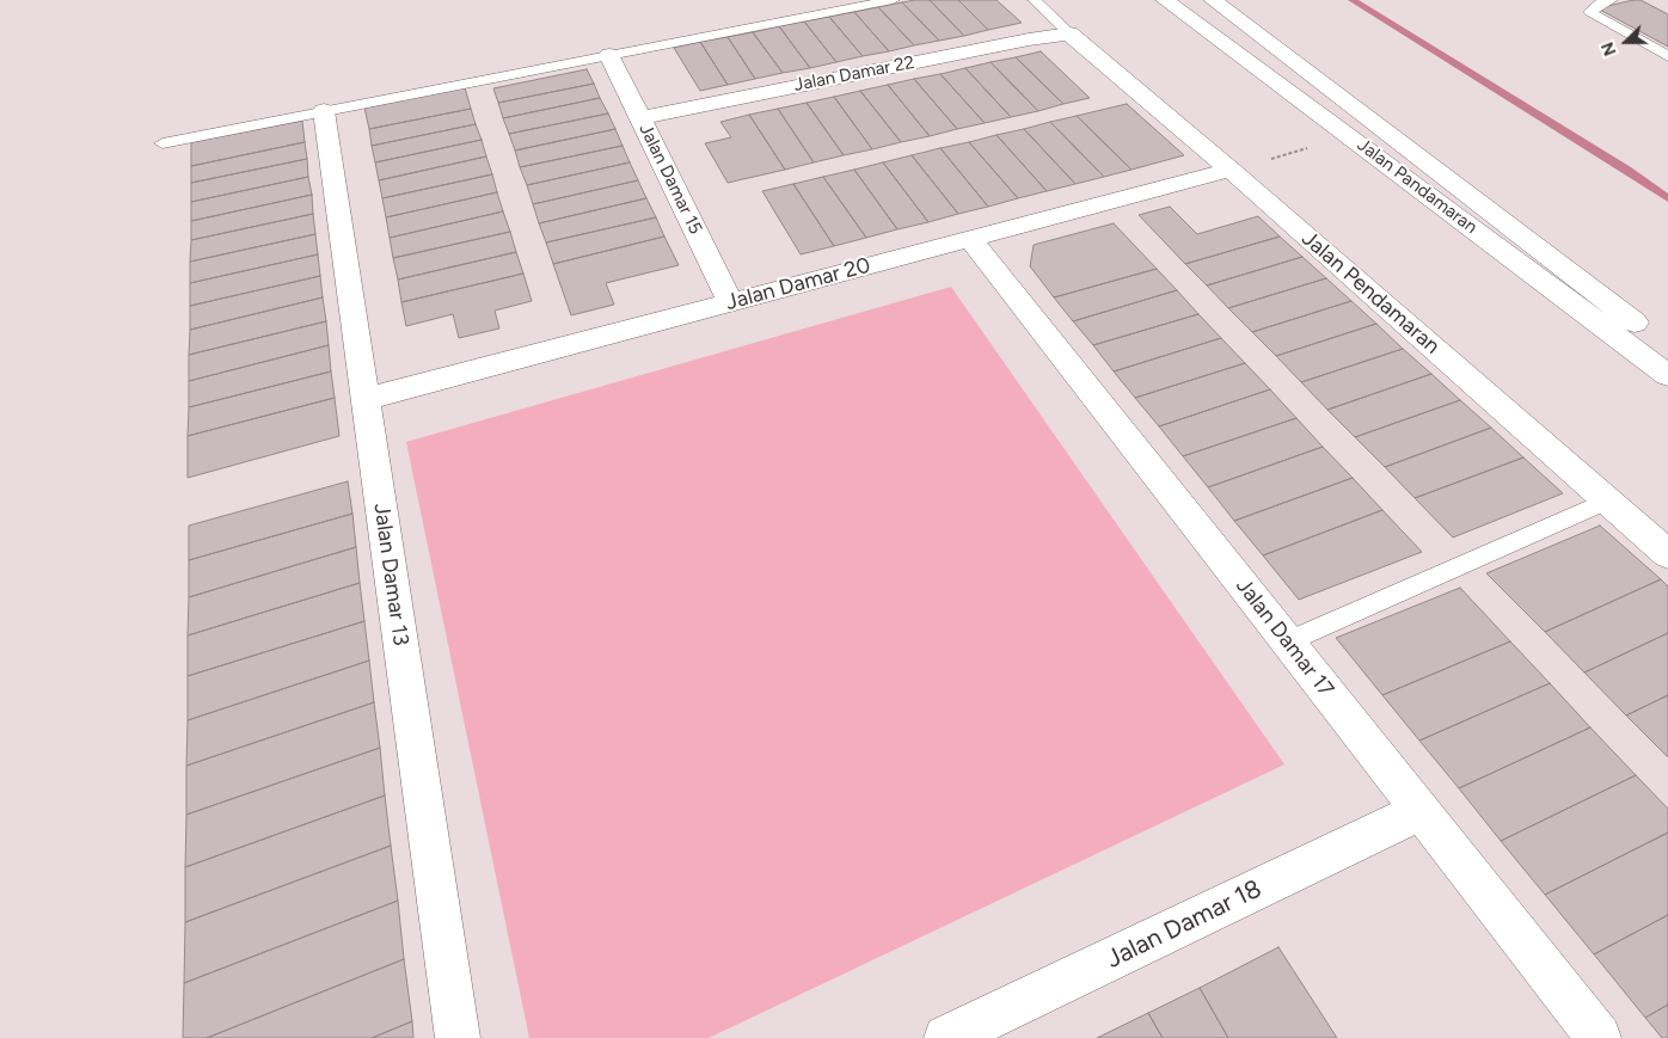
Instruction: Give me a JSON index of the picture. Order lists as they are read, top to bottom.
{
  "streets": {
    "street": [
      "Jalan Damar 22",
      "Jalan Damar 15",
      "Jalan Pandamaran",
      "Jalan Damar 20",
      "Jalan Pendamaran",
      "Jalan Damar 13",
      "Jalan Damar 17",
      "Jalan Damar 18"
    ]
  },
  "crossings": [
    ["Jalan Damar 22", "Jalan Damar 15"],
    ["Jalan Damar 22", "Jalan Pendamaran"],
    ["Jalan Damar 15", "Jalan Damar 20"],
    ["Jalan Damar 20", "Jalan Pendamaran"],
    ["Jalan Damar 20", "Jalan Damar 13"],
    ["Jalan Damar 20", "Jalan Damar 17"],
    ["Jalan Damar 17", "Jalan Damar 18"]
  ],
  "north": "left"
}
